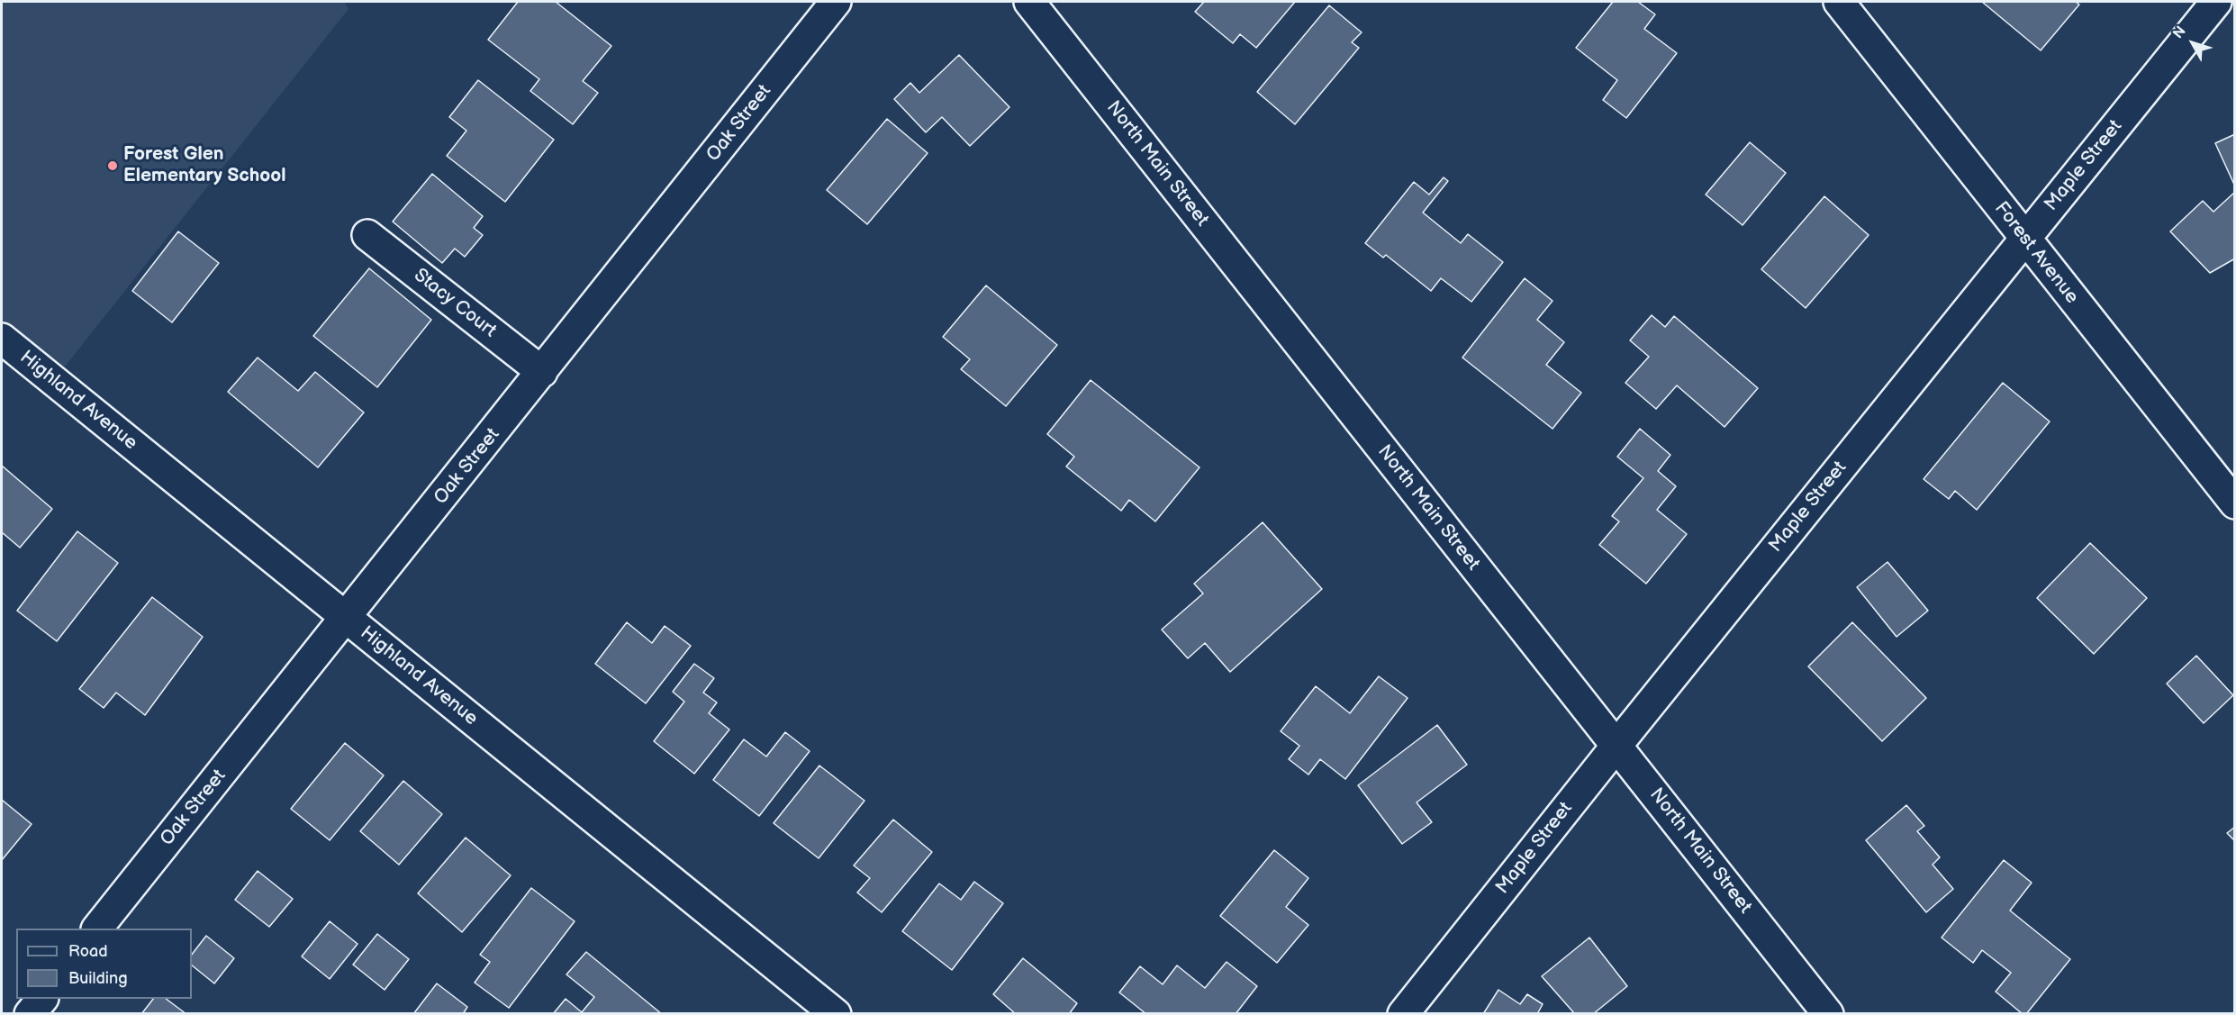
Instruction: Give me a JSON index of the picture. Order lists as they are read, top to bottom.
{
  "streets": {
    "street": [
      "Oak Street",
      "North Main Street",
      "Maple Street",
      "Forest Avenue",
      "Stacy Court",
      "Highland Avenue"
    ]
  },
  "crossings": [
    ["Oak Street", "Stacy Court"],
    ["Oak Street", "Highland Avenue"],
    ["North Main Street", "Maple Street"],
    ["Maple Street", "Forest Avenue"]
  ],
  "places": ["Forest Glen Elementary School"],
  "legend": ["Road", "Building"],
  "north": "top left"
}
